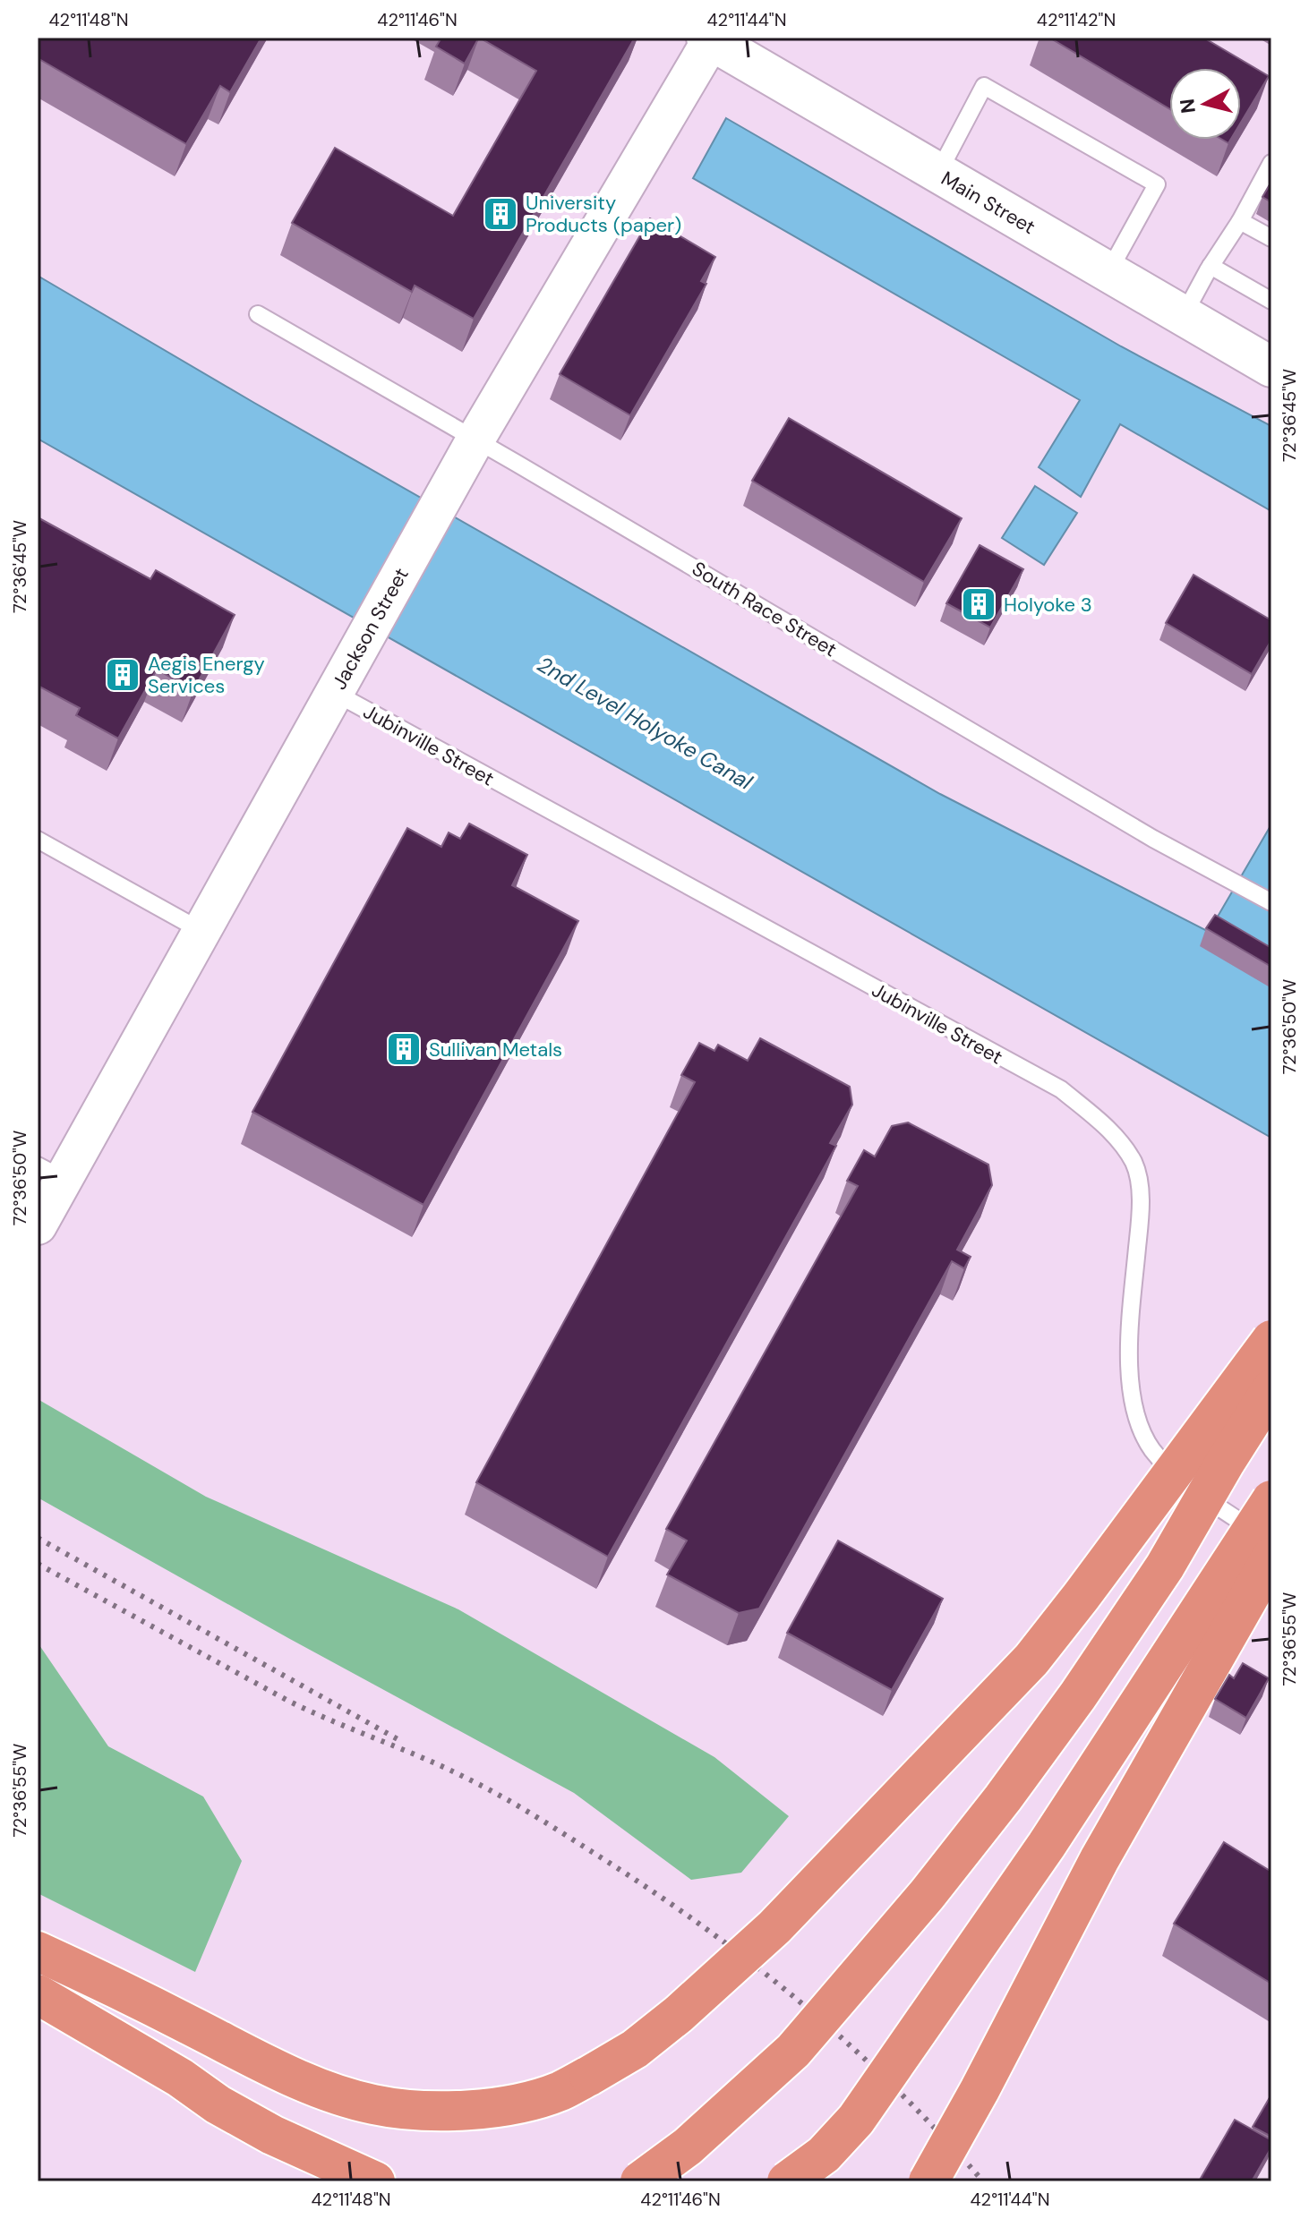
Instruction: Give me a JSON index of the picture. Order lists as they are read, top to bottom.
{
  "streets": {
    "main road": ["Main Street"],
    "street": ["Jackson Street"],
    "lane": ["South Race Street", "Jubinville Street"]
  },
  "crossings": [
    ["Main Street", "Jackson Street"],
    ["South Race Street", "Jackson Street"],
    ["Jackson Street", "Jubinville Street"]
  ],
  "water": ["2nd Level Holyoke Canal"],
  "places": {
    "building": [
      "University Products (paper)",
      "Holyoke 3",
      "Aegis Energy Services",
      "Sullivan Metals"
    ]
  },
  "north": "left",
  "coordinates": [
    "42°11'48\"N",
    "42°11'46\"N",
    "42°11'44\"N",
    "42°11'42\"N",
    "72°36'45\"W",
    "72°36'50\"W",
    "72°36'55\"W"
  ]
}
